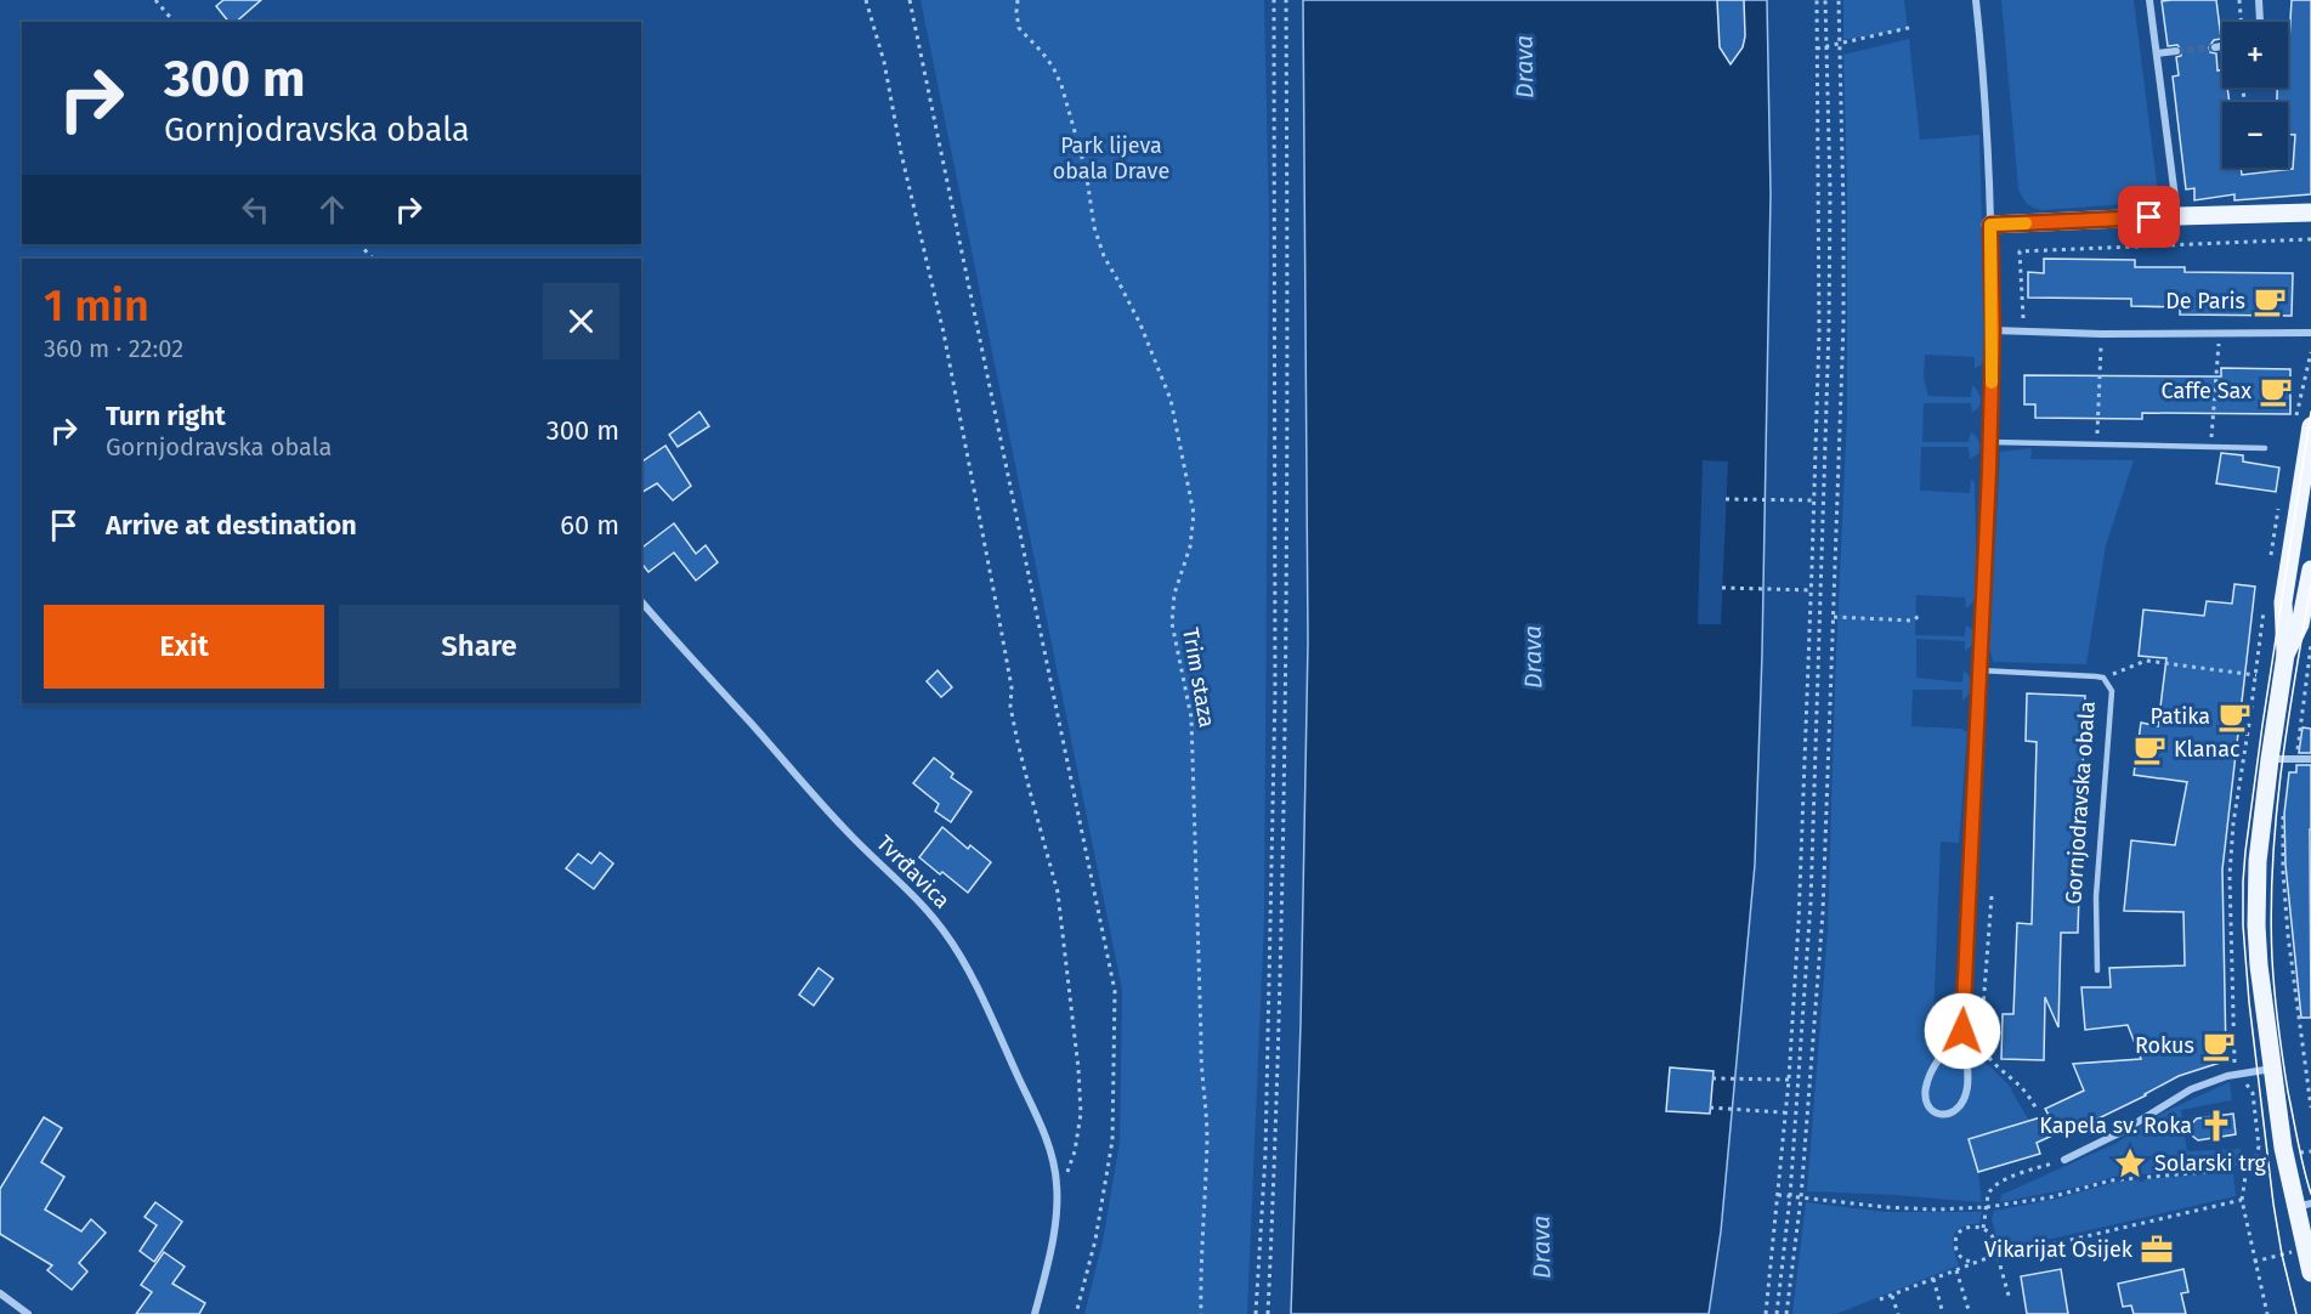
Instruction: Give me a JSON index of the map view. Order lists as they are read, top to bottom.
{
  "streets": {
    "street": ["Tvrđavica"],
    "lane": ["Gornjodravska obala"],
    "path": ["Trim staza"]
  },
  "water": ["Drava"],
  "parks": ["Park lijeva obala Drave"],
  "places": {
    "cafe": [
      "De Paris",
      "Caffe Sax",
      "Patika",
      "Klanac",
      "Rokus"
    ],
    "church": ["Kapela sv. Roka"],
    "place": ["Solarski trg"],
    "office": ["Vikarijat Osijek"]
  },
  "page": {
    "map_buttons": ["+", "−"],
    "turn": ["300 m", "Gornjodravska obala"],
    "heading": ["1 min", "360 m · 22:02"],
    "list": [
      {
        "name": "Turn right",
        "note": "Gornjodravska obala",
        "value": "300 m"
      },
      {
        "name": "Arrive at destination",
        "value": "60 m"
      }
    ],
    "buttons": ["Exit", "Share"]
  }
}
